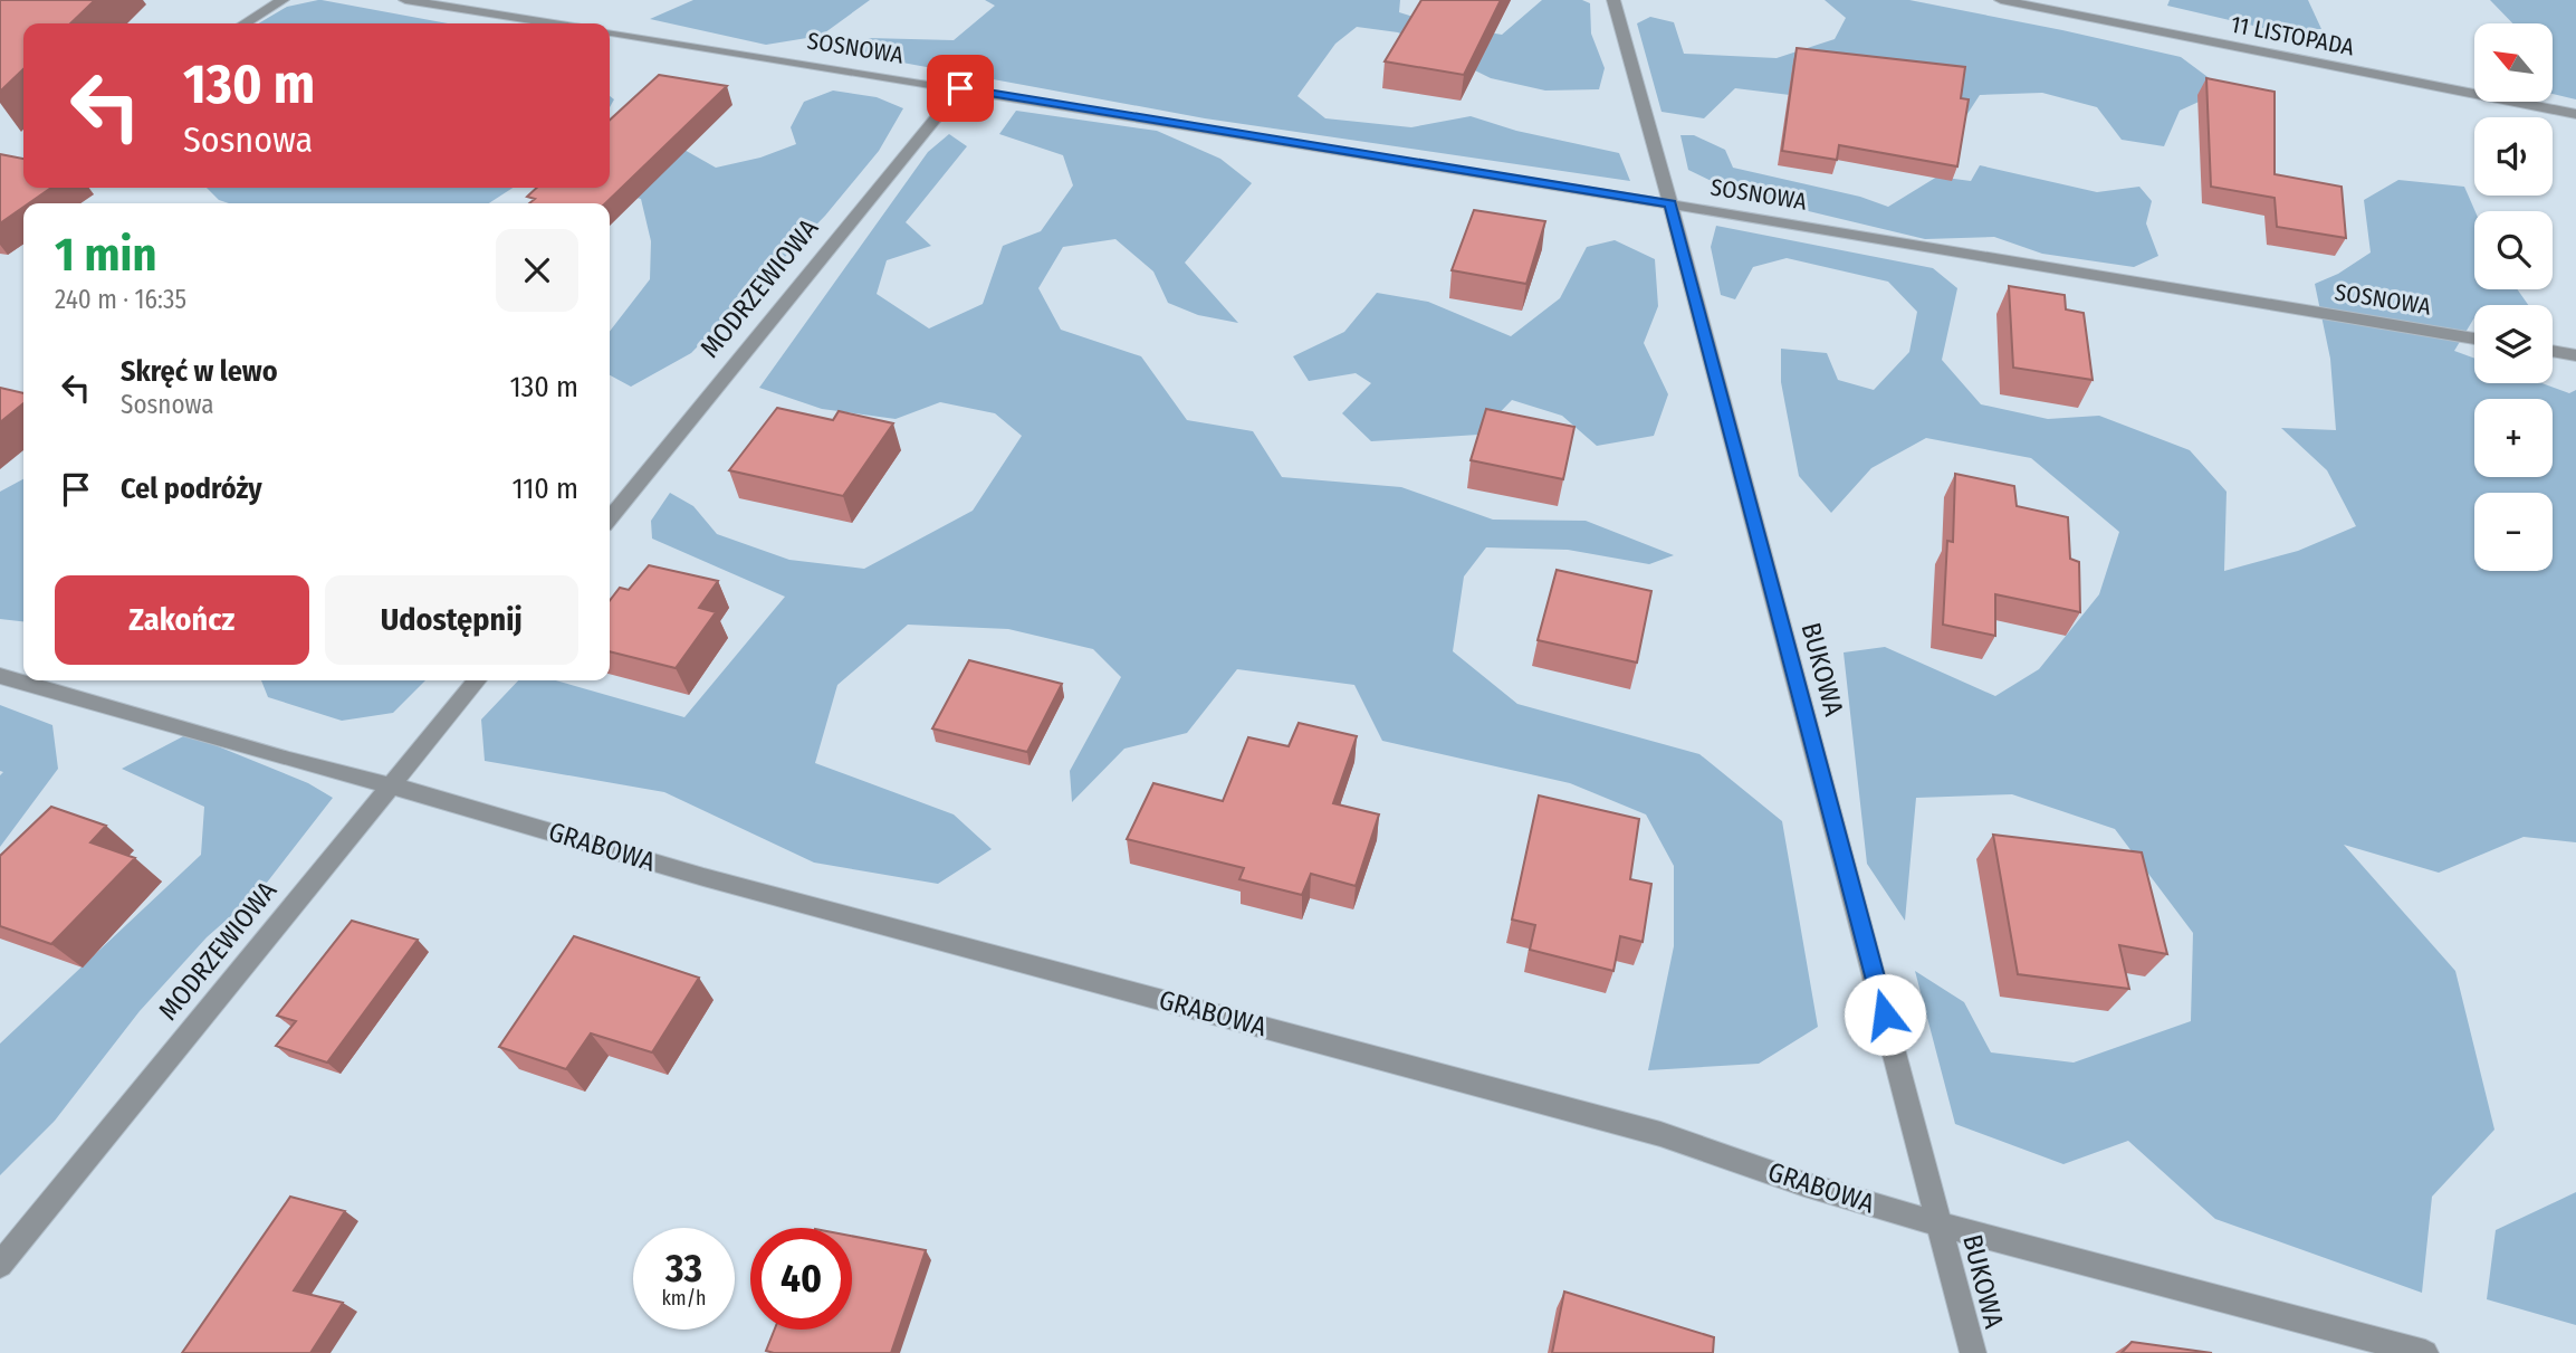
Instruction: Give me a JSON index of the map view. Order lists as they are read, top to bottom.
{
  "streets": {
    "street": [
      "11 LISTOPADA",
      "SOSNOWA",
      "MODRZEWIOWA",
      "BUKOWA",
      "GRABOWA"
    ]
  },
  "crossings": [
    ["SOSNOWA", "MODRZEWIOWA"],
    ["SOSNOWA", "BUKOWA"],
    ["MODRZEWIOWA", "GRABOWA"],
    ["BUKOWA", "GRABOWA"]
  ],
  "north": "top left",
  "page": {
    "map_buttons": ["+", "−"],
    "turn": ["130 m", "Sosnowa"],
    "heading": ["1 min", "240 m · 16:35"],
    "list": [
      {
        "name": "Skręć w lewo",
        "note": "Sosnowa",
        "value": "130 m"
      },
      {
        "name": "Cel podróży",
        "value": "110 m"
      }
    ],
    "buttons": ["Zakończ", "Udostępnij"],
    "speed": "33 km/h",
    "limit": "40"
  }
}
